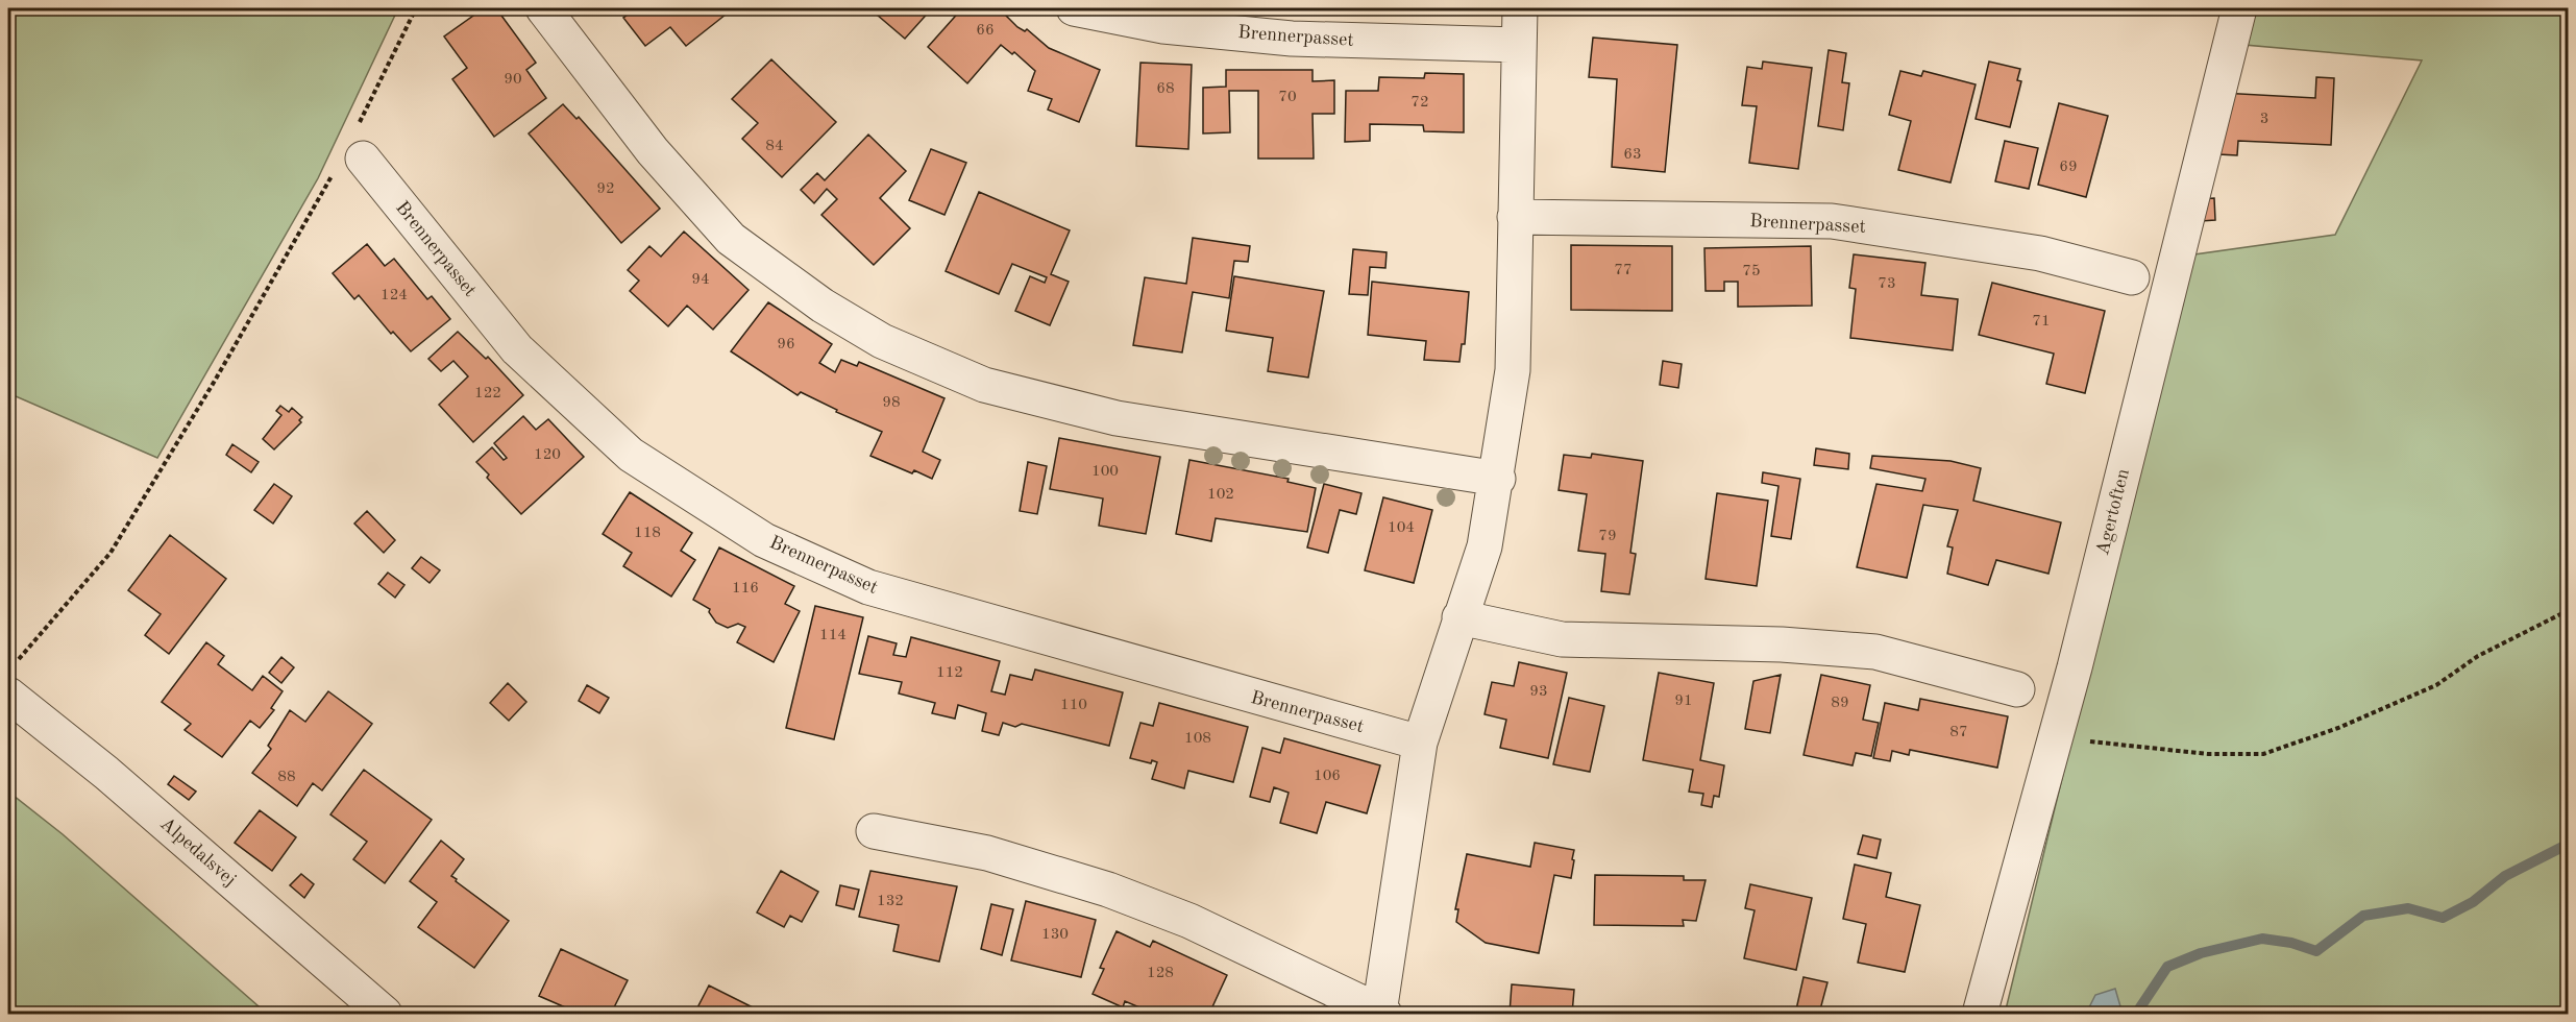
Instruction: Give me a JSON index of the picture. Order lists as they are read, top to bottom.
{
  "streets": {
    "street": ["Brennerpasset", "Agertoften", "Alpedalsvej"]
  },
  "house_numbers": [
    "66",
    "90",
    "68",
    "70",
    "72",
    "3",
    "84",
    "63",
    "69",
    "92",
    "77",
    "75",
    "94",
    "73",
    "124",
    "71",
    "96",
    "122",
    "98",
    "120",
    "100",
    "102",
    "104",
    "118",
    "79",
    "116",
    "114",
    "112",
    "93",
    "91",
    "89",
    "110",
    "87",
    "108",
    "106",
    "88",
    "132",
    "130",
    "128"
  ]
}
